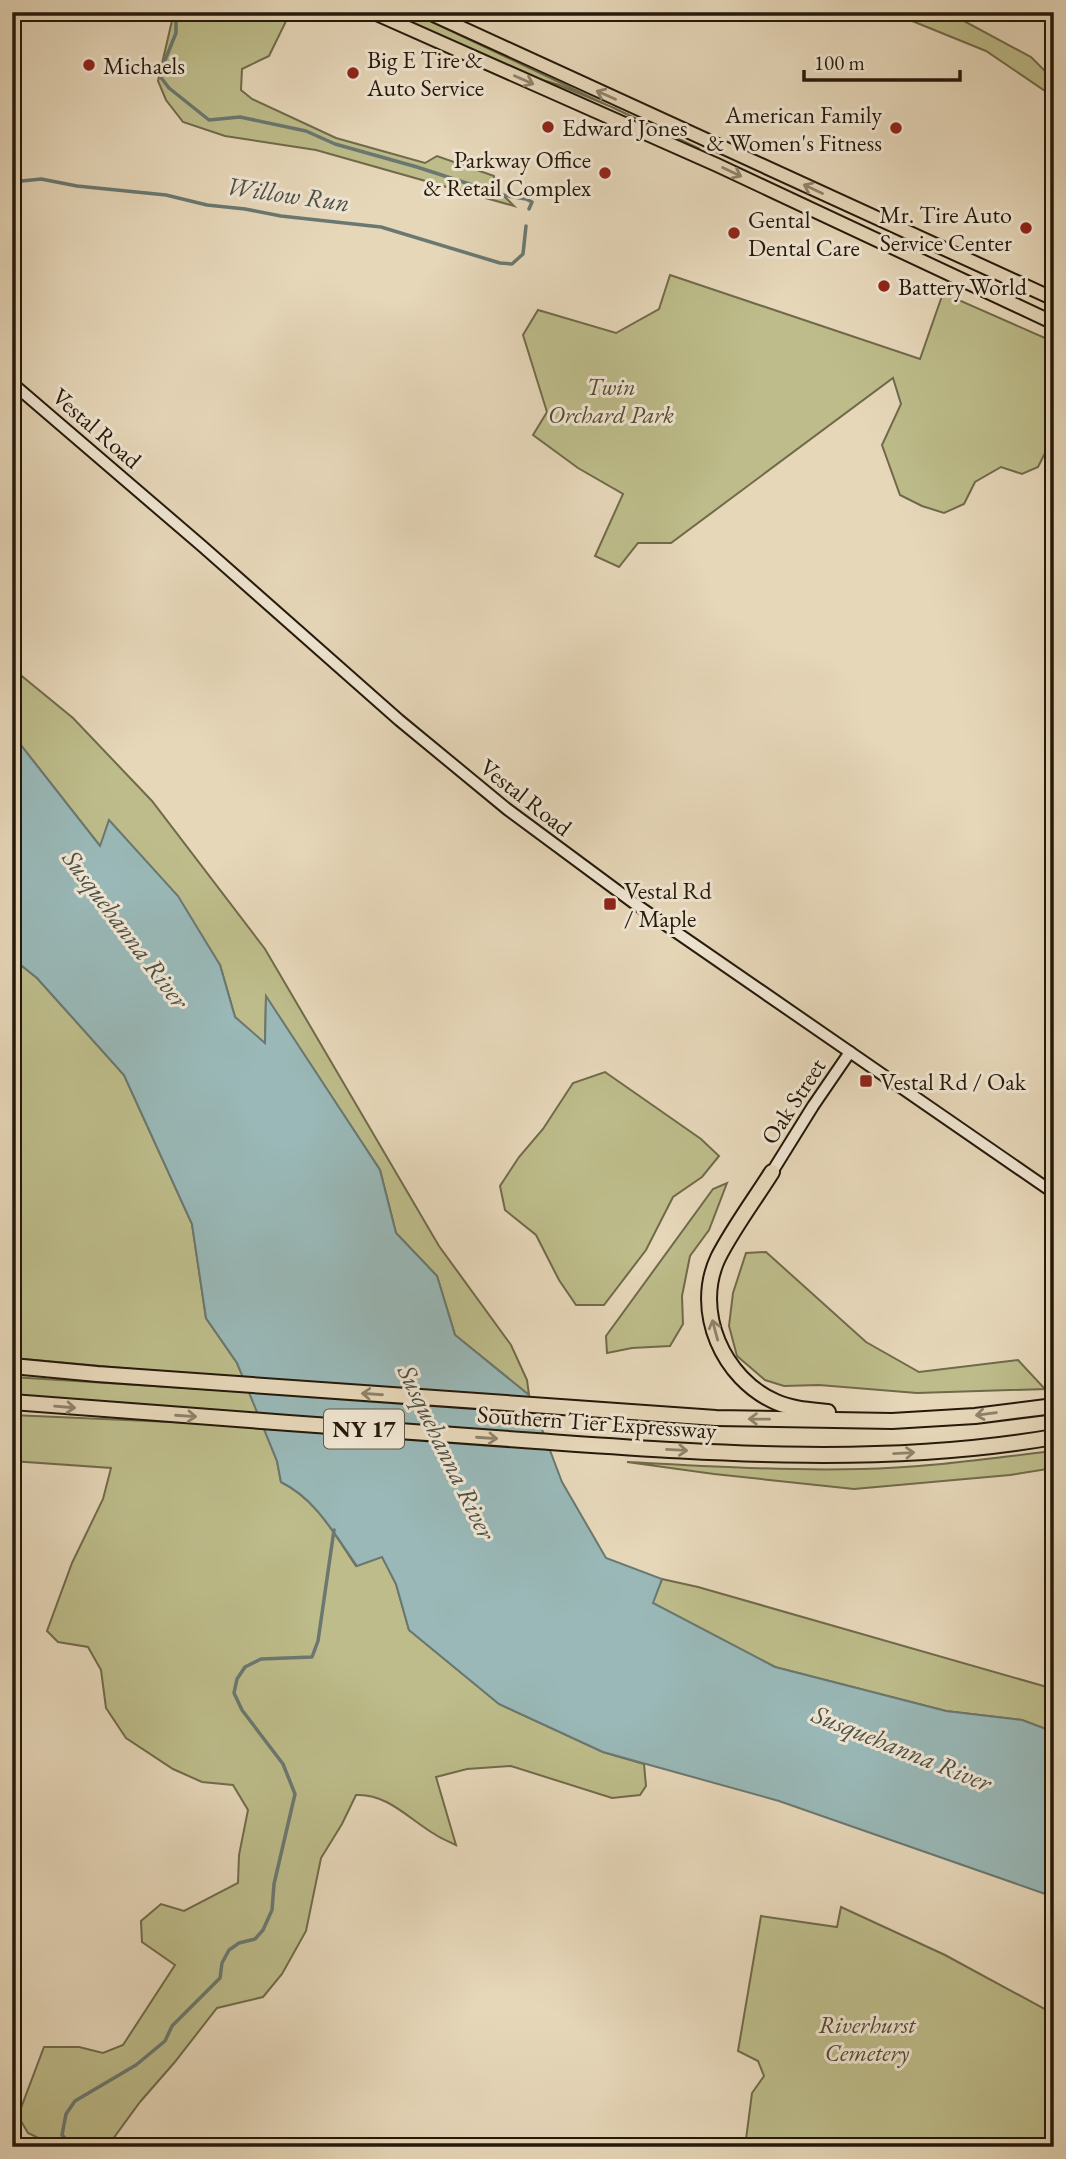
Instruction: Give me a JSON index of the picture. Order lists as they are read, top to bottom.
{
  "streets": {
    "highway": ["Southern Tier Expressway", "NY 17"],
    "street": ["Vestal Road", "Oak Street"]
  },
  "crossings": [
    ["Vestal Road", "Oak Street"]
  ],
  "water": ["Willow Run", "Susquehanna River"],
  "parks": ["Twin Orchard Park", "Riverhurst Cemetery"],
  "places": {
    "other": [
      "Michaels",
      "Big E Tire & Auto Service",
      "Edward Jones",
      "American Family & Women's Fitness",
      "Parkway Office & Retail Complex",
      "Mr. Tire Auto Service Center",
      "Gental Dental Care",
      "Battery World"
    ],
    "transit": ["Vestal Rd / Maple", "Vestal Rd / Oak"]
  },
  "scale_bar": "100 m"
}
